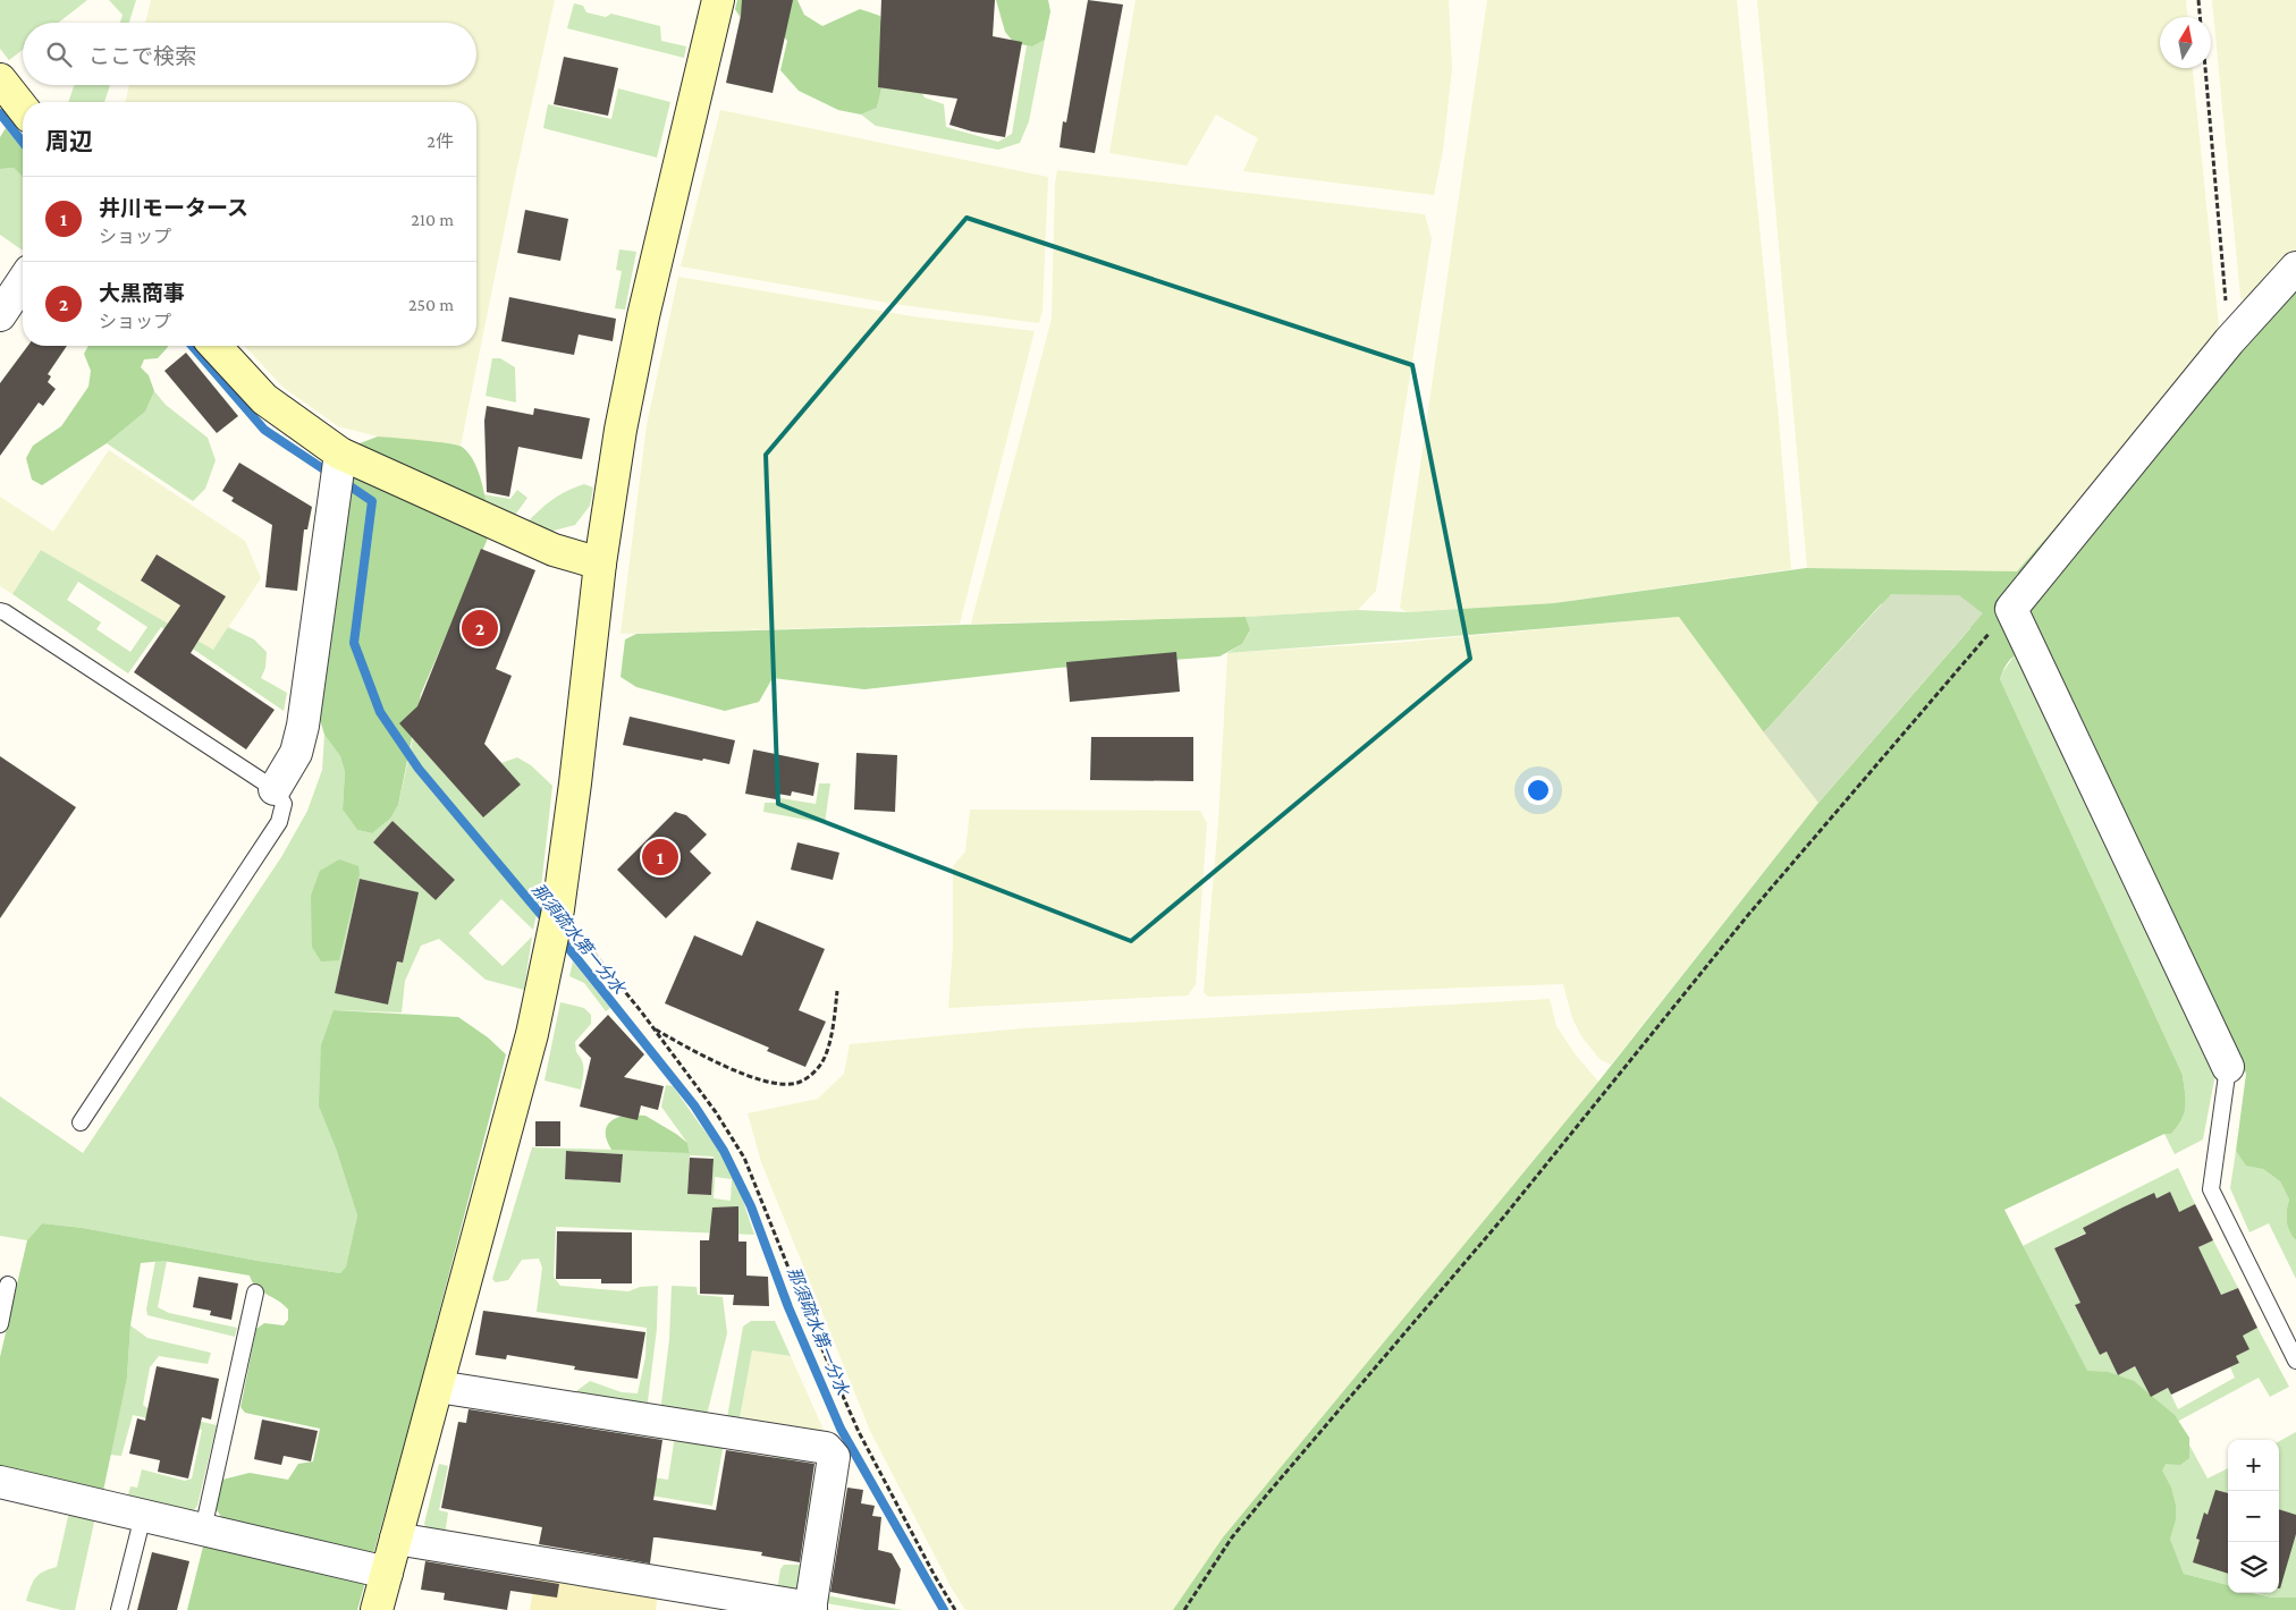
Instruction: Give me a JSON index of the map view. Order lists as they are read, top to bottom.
{
  "water": ["那須疏水第一分水"],
  "north": "top",
  "page": {
    "search": "ここで検索",
    "heading": ["周辺", "2件"],
    "list": [
      {
        "mark": "1",
        "name": "井川モータース",
        "note": "ショップ",
        "value": "210 m"
      },
      {
        "mark": "2",
        "name": "大黒商事",
        "note": "ショップ",
        "value": "250 m"
      }
    ],
    "pins": ["2", "1"],
    "map_buttons": ["+", "−"]
  }
}
